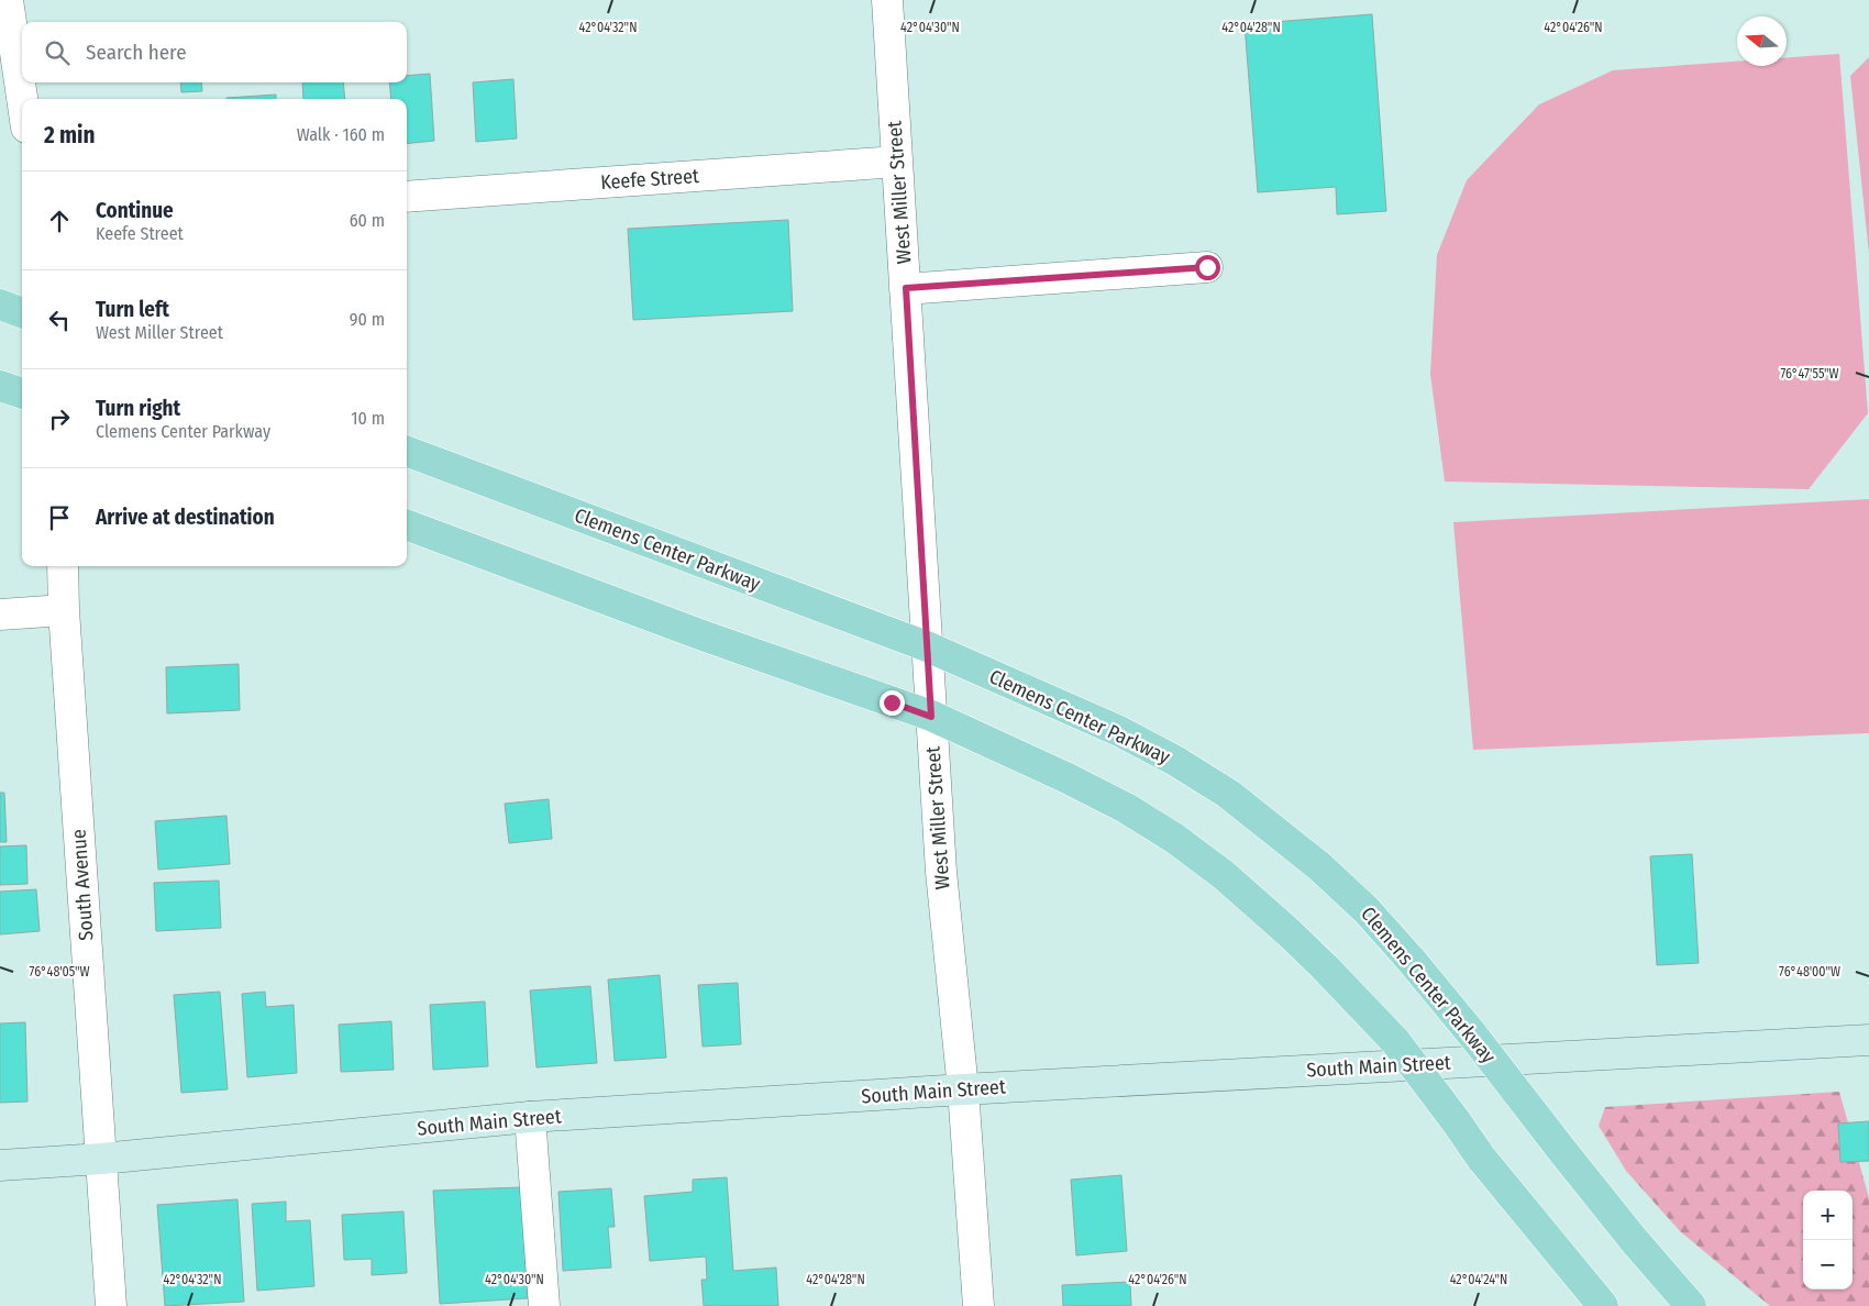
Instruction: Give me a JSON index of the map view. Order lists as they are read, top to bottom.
{
  "streets": {
    "main road": ["Clemens Center Parkway"],
    "street": [
      "Keefe Street",
      "West Miller Street",
      "South Avenue",
      "South Main Street"
    ]
  },
  "crossings": [
    ["Keefe Street", "West Miller Street"],
    ["West Miller Street", "Clemens Center Parkway"],
    ["West Miller Street", "South Main Street"],
    ["South Avenue", "South Main Street"]
  ],
  "north": "left",
  "page": {
    "search": "Search here",
    "heading": ["2 min", "Walk · 160 m"],
    "list": [
      ["Continue", "Keefe Street", "60 m"],
      ["Turn left", "West Miller Street", "90 m"],
      ["Turn right", "Clemens Center Parkway", "10 m"],
      "Arrive at destination"
    ],
    "map_buttons": ["+", "−"]
  },
  "coordinates": [
    "42°04'32\"N",
    "42°04'30\"N",
    "42°04'28\"N",
    "42°04'26\"N",
    "76°47'55\"W",
    "76°48'00\"W",
    "76°48'05\"W",
    "42°04'24\"N"
  ]
}
